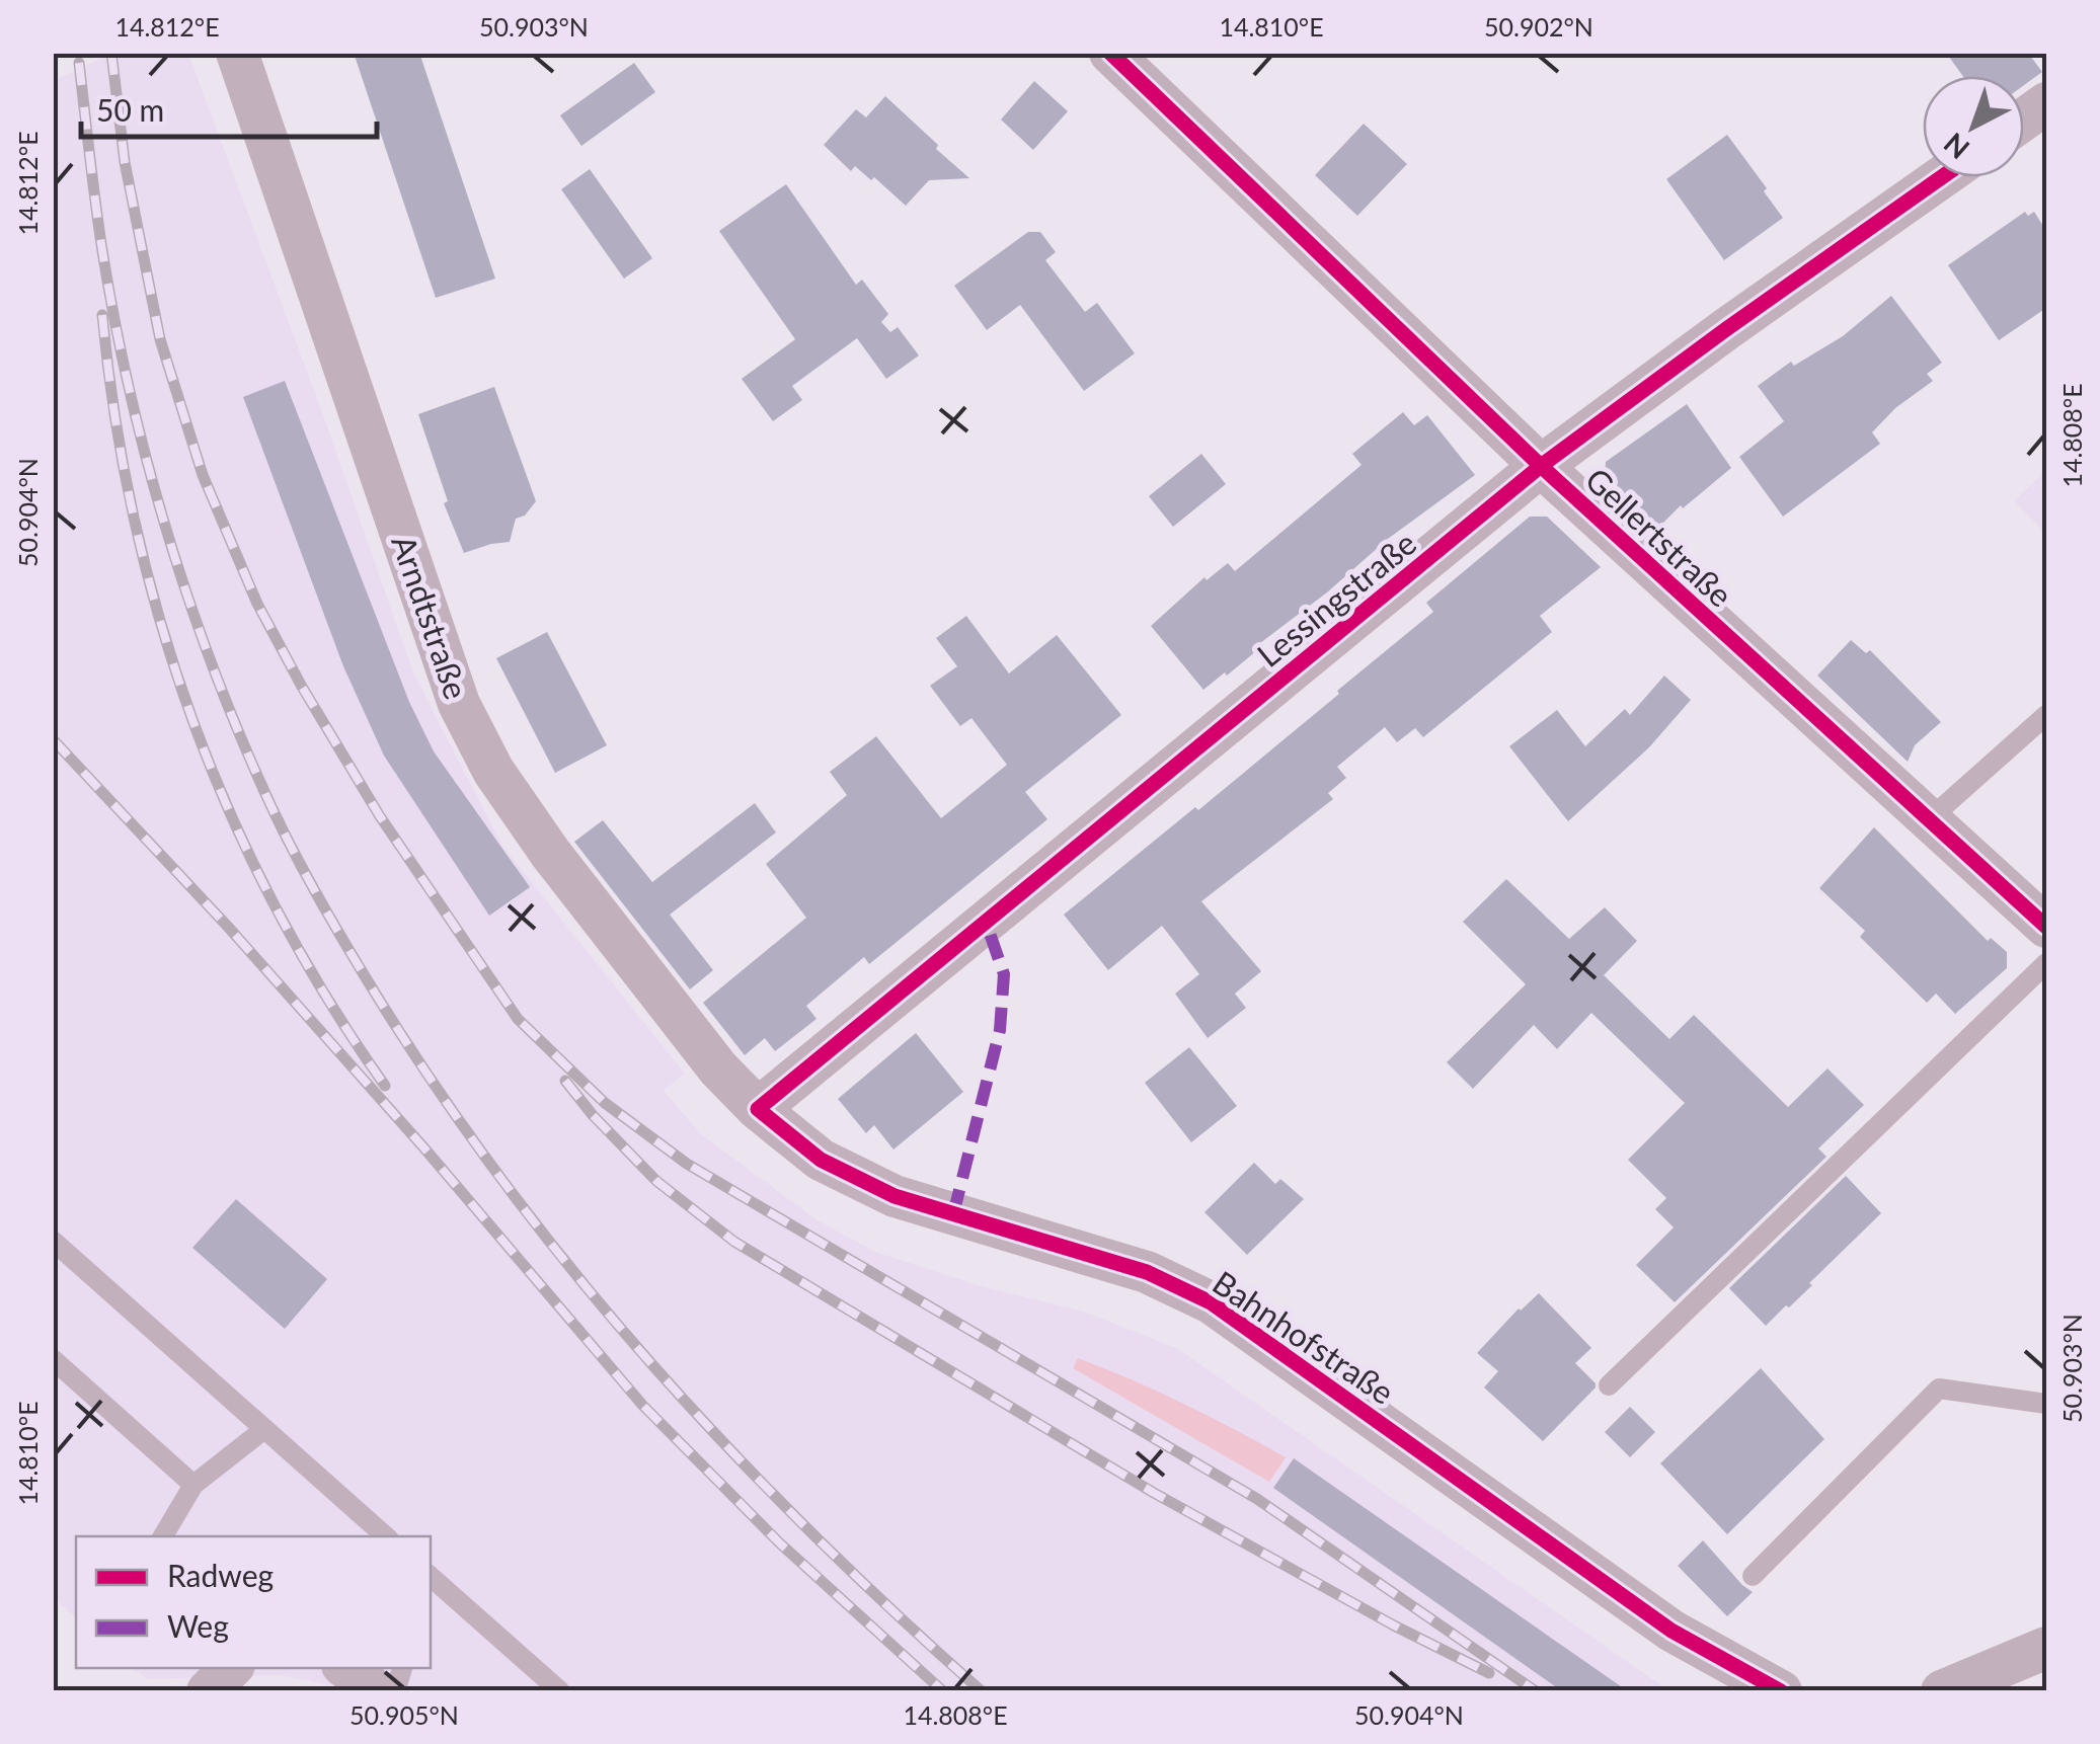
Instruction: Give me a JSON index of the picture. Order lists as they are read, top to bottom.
{
  "streets": {
    "street": [
      "Gellertstraße",
      "Lessingstraße",
      "Arndtstraße",
      "Bahnhofstraße"
    ]
  },
  "crossings": [
    ["Gellertstraße", "Lessingstraße"],
    ["Lessingstraße", "Arndtstraße"],
    ["Lessingstraße", "Bahnhofstraße"],
    ["Arndtstraße", "Bahnhofstraße"]
  ],
  "legend": ["Radweg", "Weg"],
  "scale_bar": "50 m",
  "north": "bottom left",
  "coordinates": [
    "14.812°E",
    "50.903°N",
    "14.810°E",
    "50.902°N",
    "14.808°E",
    "50.904°N",
    "50.905°N"
  ]
}
